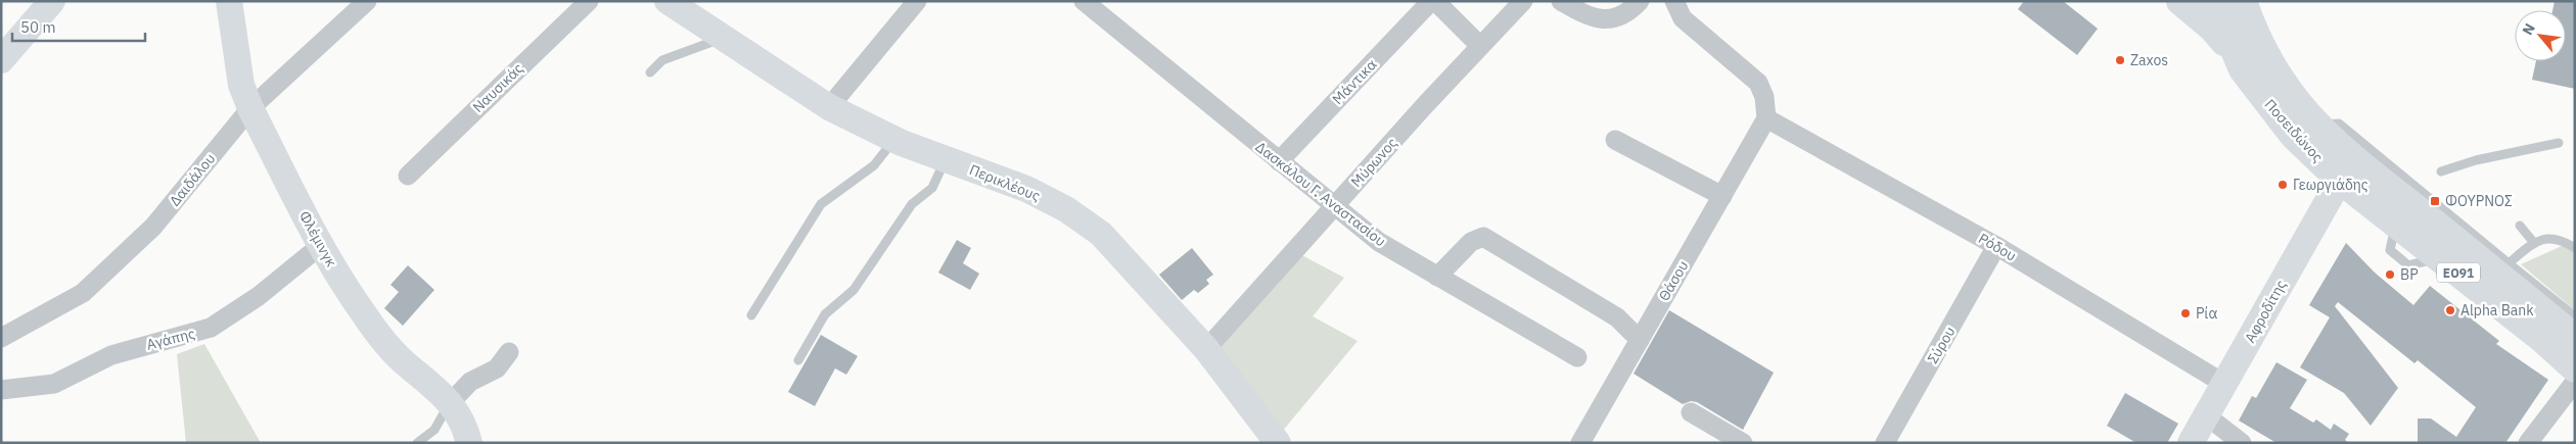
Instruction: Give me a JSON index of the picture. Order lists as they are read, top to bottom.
{
  "streets": {
    "main road": ["Ποσειδώνος", "ΕΟ91"],
    "street": [
      "Μάντικα",
      "Ναυσικάς",
      "Μύρωνος",
      "Δαιδάλου",
      "Περικλέους",
      "Δασκάλου Γ. Αναστασίου",
      "Φλέμινγκ",
      "Ρόδου",
      "Θάσου",
      "Αφροδίτης",
      "Αγάπης",
      "Σύρου"
    ]
  },
  "crossings": [
    ["Μάντικα", "Δασκάλου Γ. Αναστασίου"],
    ["Ποσειδώνος", "Αφροδίτης"],
    ["Μύρωνος", "Περικλέους"],
    ["Μύρωνος", "Δασκάλου Γ. Αναστασίου"],
    ["Δαιδάλου", "Φλέμινγκ"],
    ["Φλέμινγκ", "Αγάπης"],
    ["Ρόδου", "Θάσου"],
    ["Ρόδου", "Αφροδίτης"],
    ["Ρόδου", "Σύρου"]
  ],
  "places": {
    "other": [
      "Zaxos",
      "Γεωργιάδης",
      "BP",
      "Alpha Bank",
      "Ρία"
    ],
    "transit": ["ΦΟΥΡΝΟΣ"]
  },
  "scale_bar": "50 m",
  "north": "top left"
}
